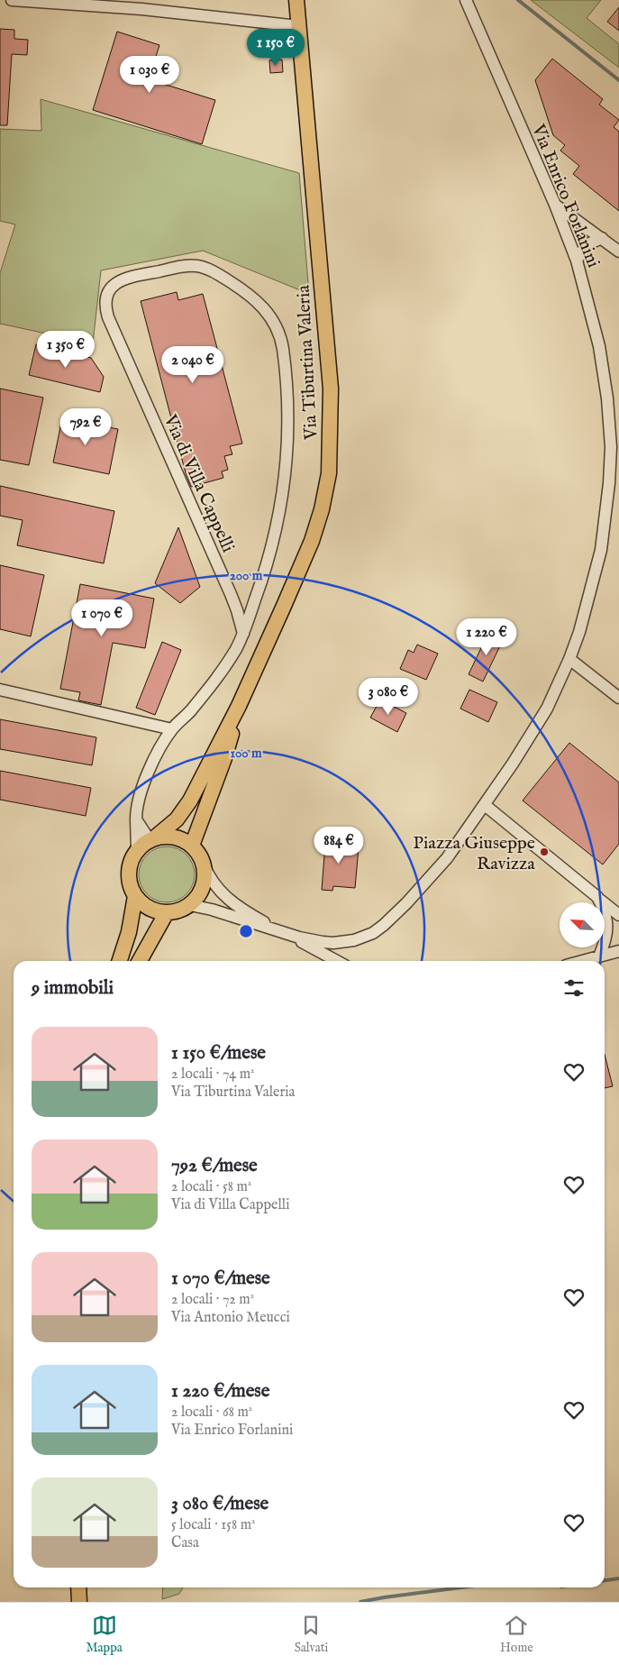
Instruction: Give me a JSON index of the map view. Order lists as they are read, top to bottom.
{
  "streets": {
    "main road": ["Via Tiburtina Valeria"],
    "street": ["Via Enrico Forlanini", "Via di Villa Cappelli"]
  },
  "places": ["Piazza Giuseppe Ravizza"],
  "north": "top left",
  "page": {
    "price": [
      "1 150 €",
      "1 030 €",
      "1 350 €",
      "2 040 €",
      "792 €",
      "1 070 €",
      "1 220 €",
      "3 080 €",
      "884 €"
    ],
    "heading": "9 immobili",
    "list": [
      {
        "name": "1 150 €/mese",
        "note": "2 locali · 74 m² · Via Tiburtina Valeria"
      },
      {
        "name": "792 €/mese",
        "note": "2 locali · 58 m² · Via di Villa Cappelli"
      },
      {
        "name": "1 070 €/mese",
        "note": "2 locali · 72 m² · Via Antonio Meucci"
      },
      {
        "name": "1 220 €/mese",
        "note": "2 locali · 68 m² · Via Enrico Forlanini"
      },
      {
        "name": "3 080 €/mese",
        "note": "5 locali · 158 m² · Casa"
      }
    ],
    "tabs": ["Mappa", "Salvati", "Home"]
  },
  "rings": ["200 m", "100 m"]
}
